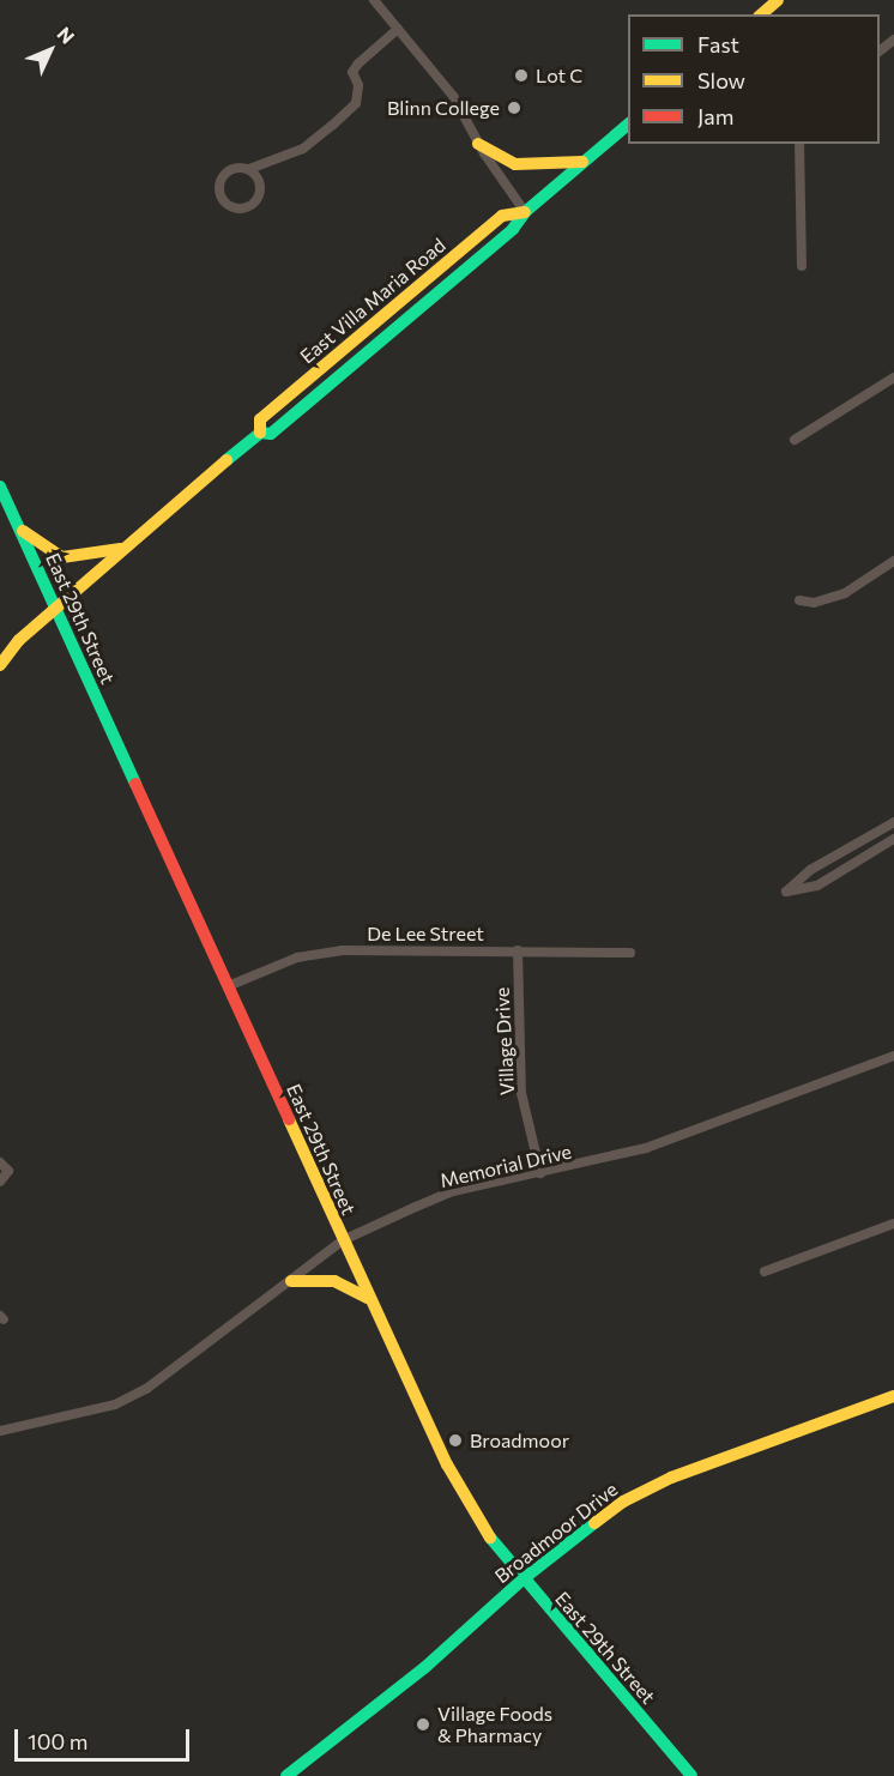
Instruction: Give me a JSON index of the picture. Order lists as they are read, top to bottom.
{
  "streets": {
    "main road": ["East Villa Maria Road", "East 29th Street", "Broadmoor Drive"],
    "street": ["De Lee Street", "Village Drive", "Memorial Drive"]
  },
  "crossings": [
    ["East Villa Maria Road", "East 29th Street"],
    ["East 29th Street", "De Lee Street"],
    ["East 29th Street", "Memorial Drive"],
    ["East 29th Street", "Broadmoor Drive"],
    ["De Lee Street", "Village Drive"],
    ["Village Drive", "Memorial Drive"]
  ],
  "places": [
    "Lot C",
    "Blinn College",
    "Broadmoor",
    "Village Foods & Pharmacy"
  ],
  "legend": ["Fast", "Slow", "Jam"],
  "scale_bar": "100 m",
  "north": "top right"
}
